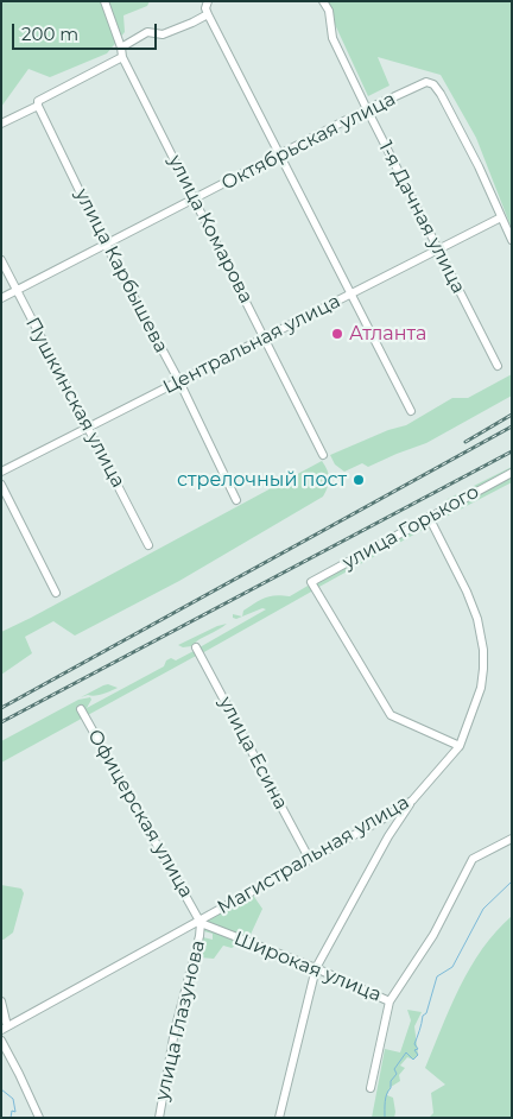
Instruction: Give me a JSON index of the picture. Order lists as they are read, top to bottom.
{
  "streets": {
    "street": [
      "Октябрьская улица",
      "1-я Дачная улица",
      "улица Комарова",
      "улица Карбышева",
      "Центральная улица",
      "Пушкинская улица",
      "улица Горького",
      "улица Есина",
      "Офицерская улица",
      "Магистральная улица",
      "Широкая улица",
      "улица Глазунова"
    ]
  },
  "crossings": [
    ["Октябрьская улица", "1-я Дачная улица"],
    ["Октябрьская улица", "улица Комарова"],
    ["Октябрьская улица", "улица Карбышева"],
    ["Октябрьская улица", "Центральная улица"],
    ["Октябрьская улица", "Пушкинская улица"],
    ["1-я Дачная улица", "Центральная улица"],
    ["улица Комарова", "Центральная улица"],
    ["улица Карбышева", "Центральная улица"],
    ["Центральная улица", "Пушкинская улица"],
    ["улица Горького", "Магистральная улица"],
    ["улица Есина", "Магистральная улица"],
    ["Офицерская улица", "Магистральная улица"],
    ["Офицерская улица", "Широкая улица"],
    ["Офицерская улица", "улица Глазунова"],
    ["Магистральная улица", "Широкая улица"],
    ["Магистральная улица", "улица Глазунова"],
    ["Широкая улица", "улица Глазунова"]
  ],
  "places": ["Атланта", "стрелочный пост"],
  "scale_bar": "200 m"
}
